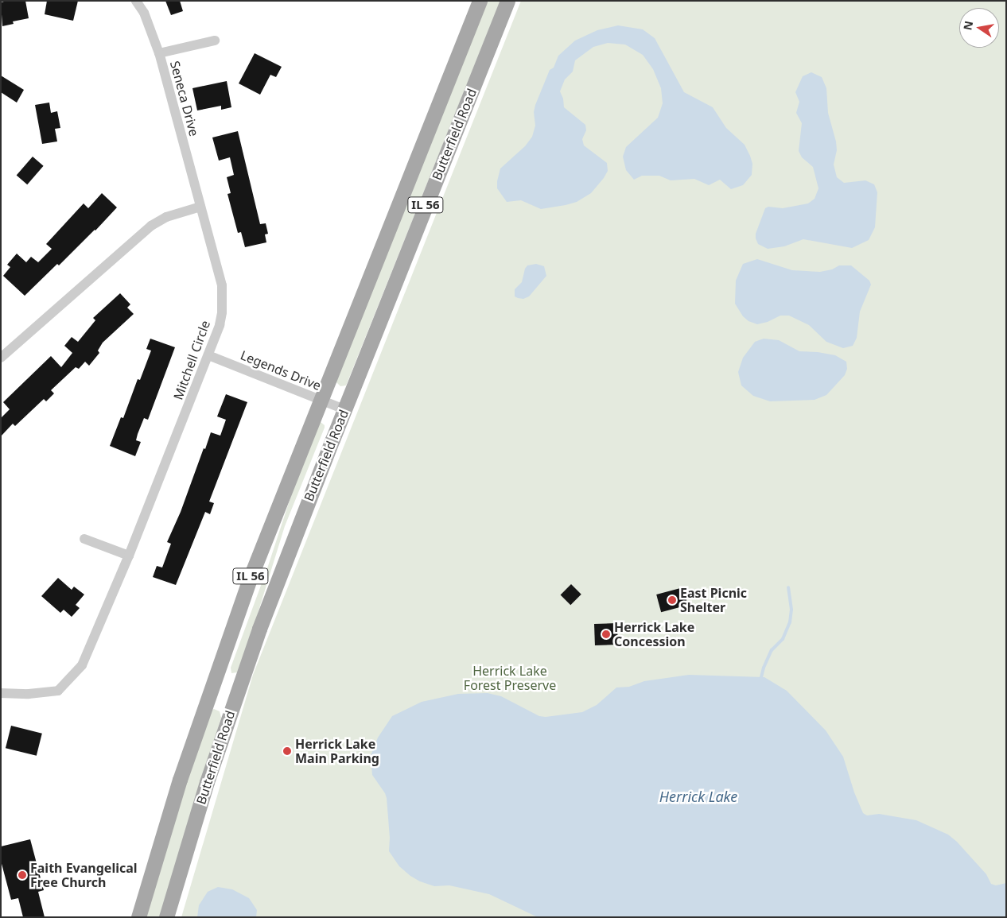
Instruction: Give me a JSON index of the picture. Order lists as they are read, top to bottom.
{
  "streets": {
    "main road": ["Butterfield Road", "IL 56"],
    "street": ["Seneca Drive", "Mitchell Circle", "Legends Drive"]
  },
  "crossings": [
    ["Seneca Drive", "Mitchell Circle"],
    ["Butterfield Road", "Legends Drive"],
    ["Mitchell Circle", "Legends Drive"]
  ],
  "water": ["Herrick Lake"],
  "parks": ["Herrick Lake Forest Preserve"],
  "places": [
    "East Picnic Shelter",
    "Herrick Lake Concession",
    "Herrick Lake Main Parking",
    "Faith Evangelical Free Church"
  ],
  "north": "left"
}
